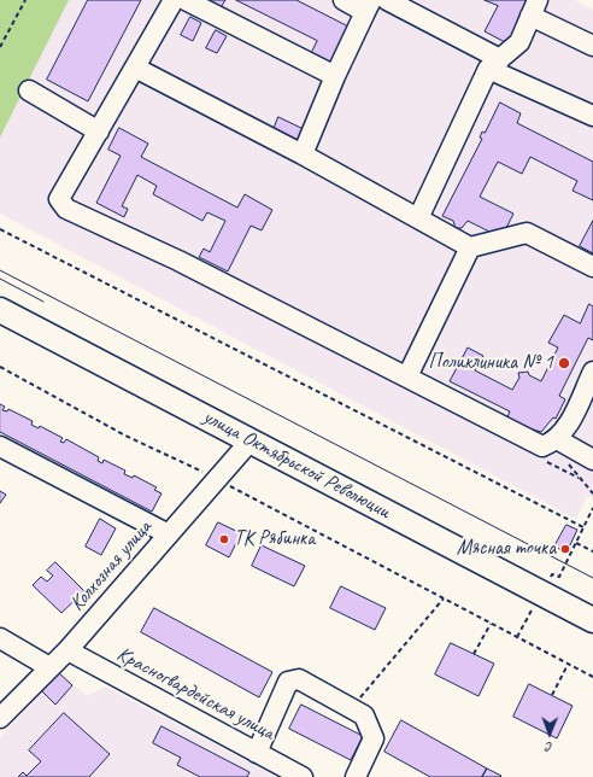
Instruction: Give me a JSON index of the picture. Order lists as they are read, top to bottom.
{
  "streets": {
    "main road": ["улица Октябрьской Революции"],
    "street": ["Колхозная улица", "Красногвардейская улица"]
  },
  "crossings": [
    ["улица Октябрьской Революции", "Колхозная улица"],
    ["Колхозная улица", "Красногвардейская улица"]
  ],
  "places": ["Поликлиника № 1", "ТК Рябинка", "Мясная точка"],
  "north": "bottom"
}
